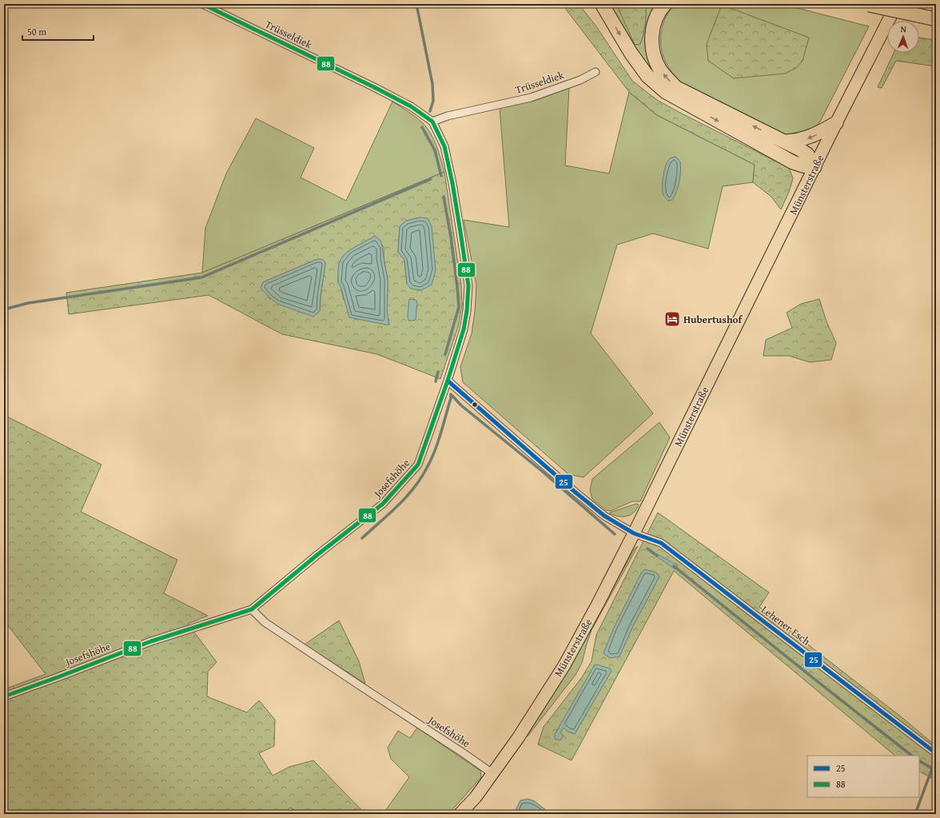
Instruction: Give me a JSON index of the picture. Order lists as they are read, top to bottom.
{
  "streets": {
    "main road": ["Münsterstraße"],
    "street": ["Trüsseldiek", "Josefshöhe", "Lehener Esch"]
  },
  "crossings": [
    ["Trüsseldiek", "Josefshöhe"],
    ["Münsterstraße", "Josefshöhe"],
    ["Münsterstraße", "Lehener Esch"]
  ],
  "places": {
    "hotel": ["Hubertushof"]
  },
  "lines": ["transit line 88", "transit line 25"],
  "legend": ["25", "88"],
  "scale_bar": "50 m",
  "north": "top"
}
